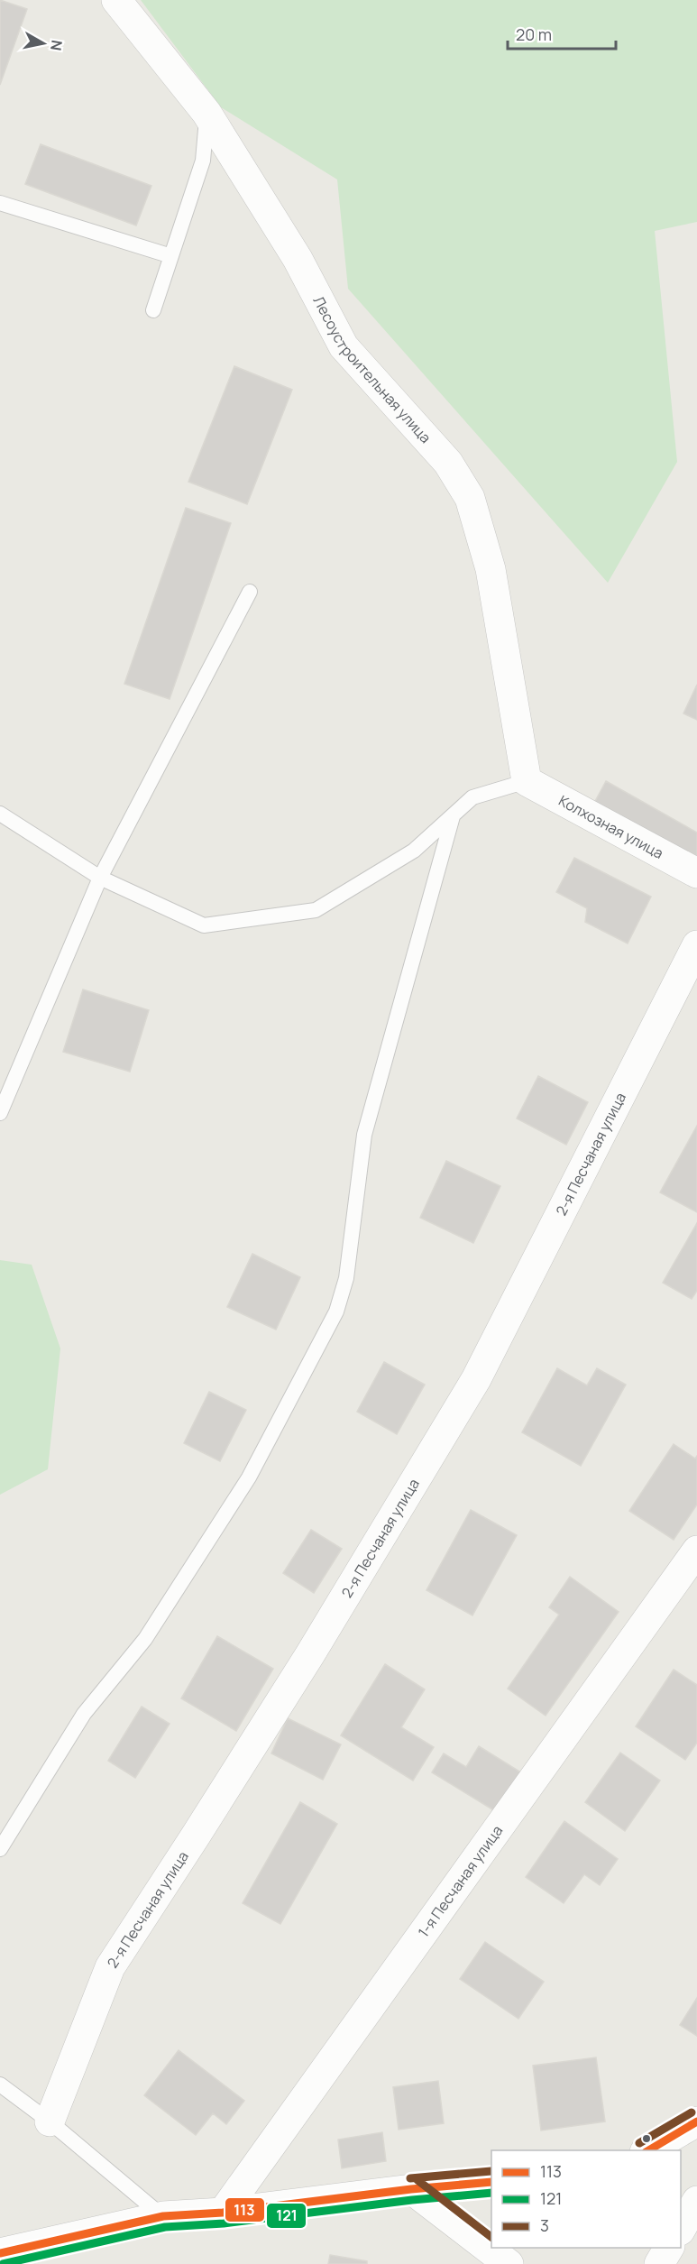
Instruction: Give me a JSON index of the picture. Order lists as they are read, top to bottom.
{
  "streets": {
    "street": [
      "Лесоустроительная улица",
      "Колхозная улица",
      "2-я Песчаная улица",
      "1-я Песчаная улица"
    ]
  },
  "crossings": [
    ["Лесоустроительная улица", "Колхозная улица"]
  ],
  "lines": ["transit line 3", "transit line 113", "transit line 121"],
  "legend": ["113", "121", "3"],
  "scale_bar": "20 m",
  "north": "right"
}
